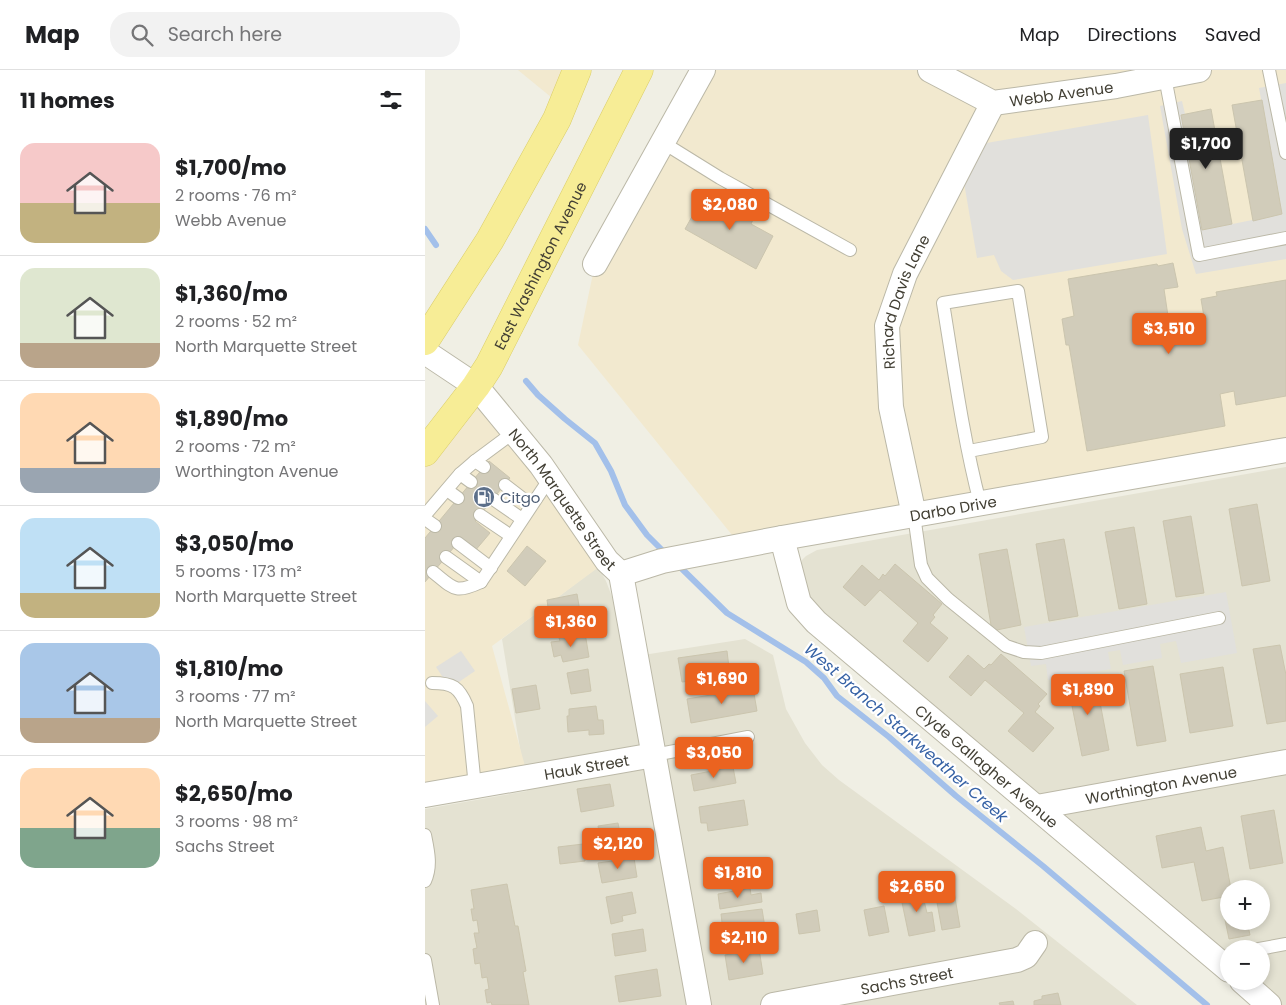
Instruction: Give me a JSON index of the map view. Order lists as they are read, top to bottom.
{
  "streets": {
    "main road": ["East Washington Avenue"],
    "street": [
      "Webb Avenue",
      "Richard Davis Lane",
      "North Marquette Street",
      "Darbo Drive",
      "Clyde Gallagher Avenue",
      "Hauk Street",
      "Worthington Avenue",
      "Sachs Street"
    ]
  },
  "crossings": [
    ["Webb Avenue", "Richard Davis Lane"],
    ["East Washington Avenue", "North Marquette Street"],
    ["Richard Davis Lane", "Darbo Drive"],
    ["North Marquette Street", "Darbo Drive"],
    ["North Marquette Street", "Hauk Street"],
    ["Darbo Drive", "Clyde Gallagher Avenue"],
    ["Clyde Gallagher Avenue", "Worthington Avenue"]
  ],
  "water": ["West Branch Starkweather Creek"],
  "places": {
    "fuel station": ["Citgo"]
  },
  "page": {
    "header": "Map",
    "search": "Search here",
    "nav": ["Map", "Directions", "Saved"],
    "heading": "11 homes",
    "price": [
      "$1,700",
      "$2,080",
      "$3,510",
      "$1,360",
      "$1,690",
      "$1,890",
      "$3,050",
      "$2,120",
      "$1,810",
      "$2,650",
      "$2,110"
    ],
    "list": [
      {
        "name": "$1,700/mo",
        "note": "2 rooms · 76 m² · Webb Avenue"
      },
      {
        "name": "$1,360/mo",
        "note": "2 rooms · 52 m² · North Marquette Street"
      },
      {
        "name": "$1,890/mo",
        "note": "2 rooms · 72 m² · Worthington Avenue"
      },
      {
        "name": "$3,050/mo",
        "note": "5 rooms · 173 m² · North Marquette Street"
      },
      {
        "name": "$1,810/mo",
        "note": "3 rooms · 77 m² · North Marquette Street"
      },
      {
        "name": "$2,650/mo",
        "note": "3 rooms · 98 m² · Sachs Street"
      }
    ],
    "map_buttons": ["+", "−"]
  }
}
